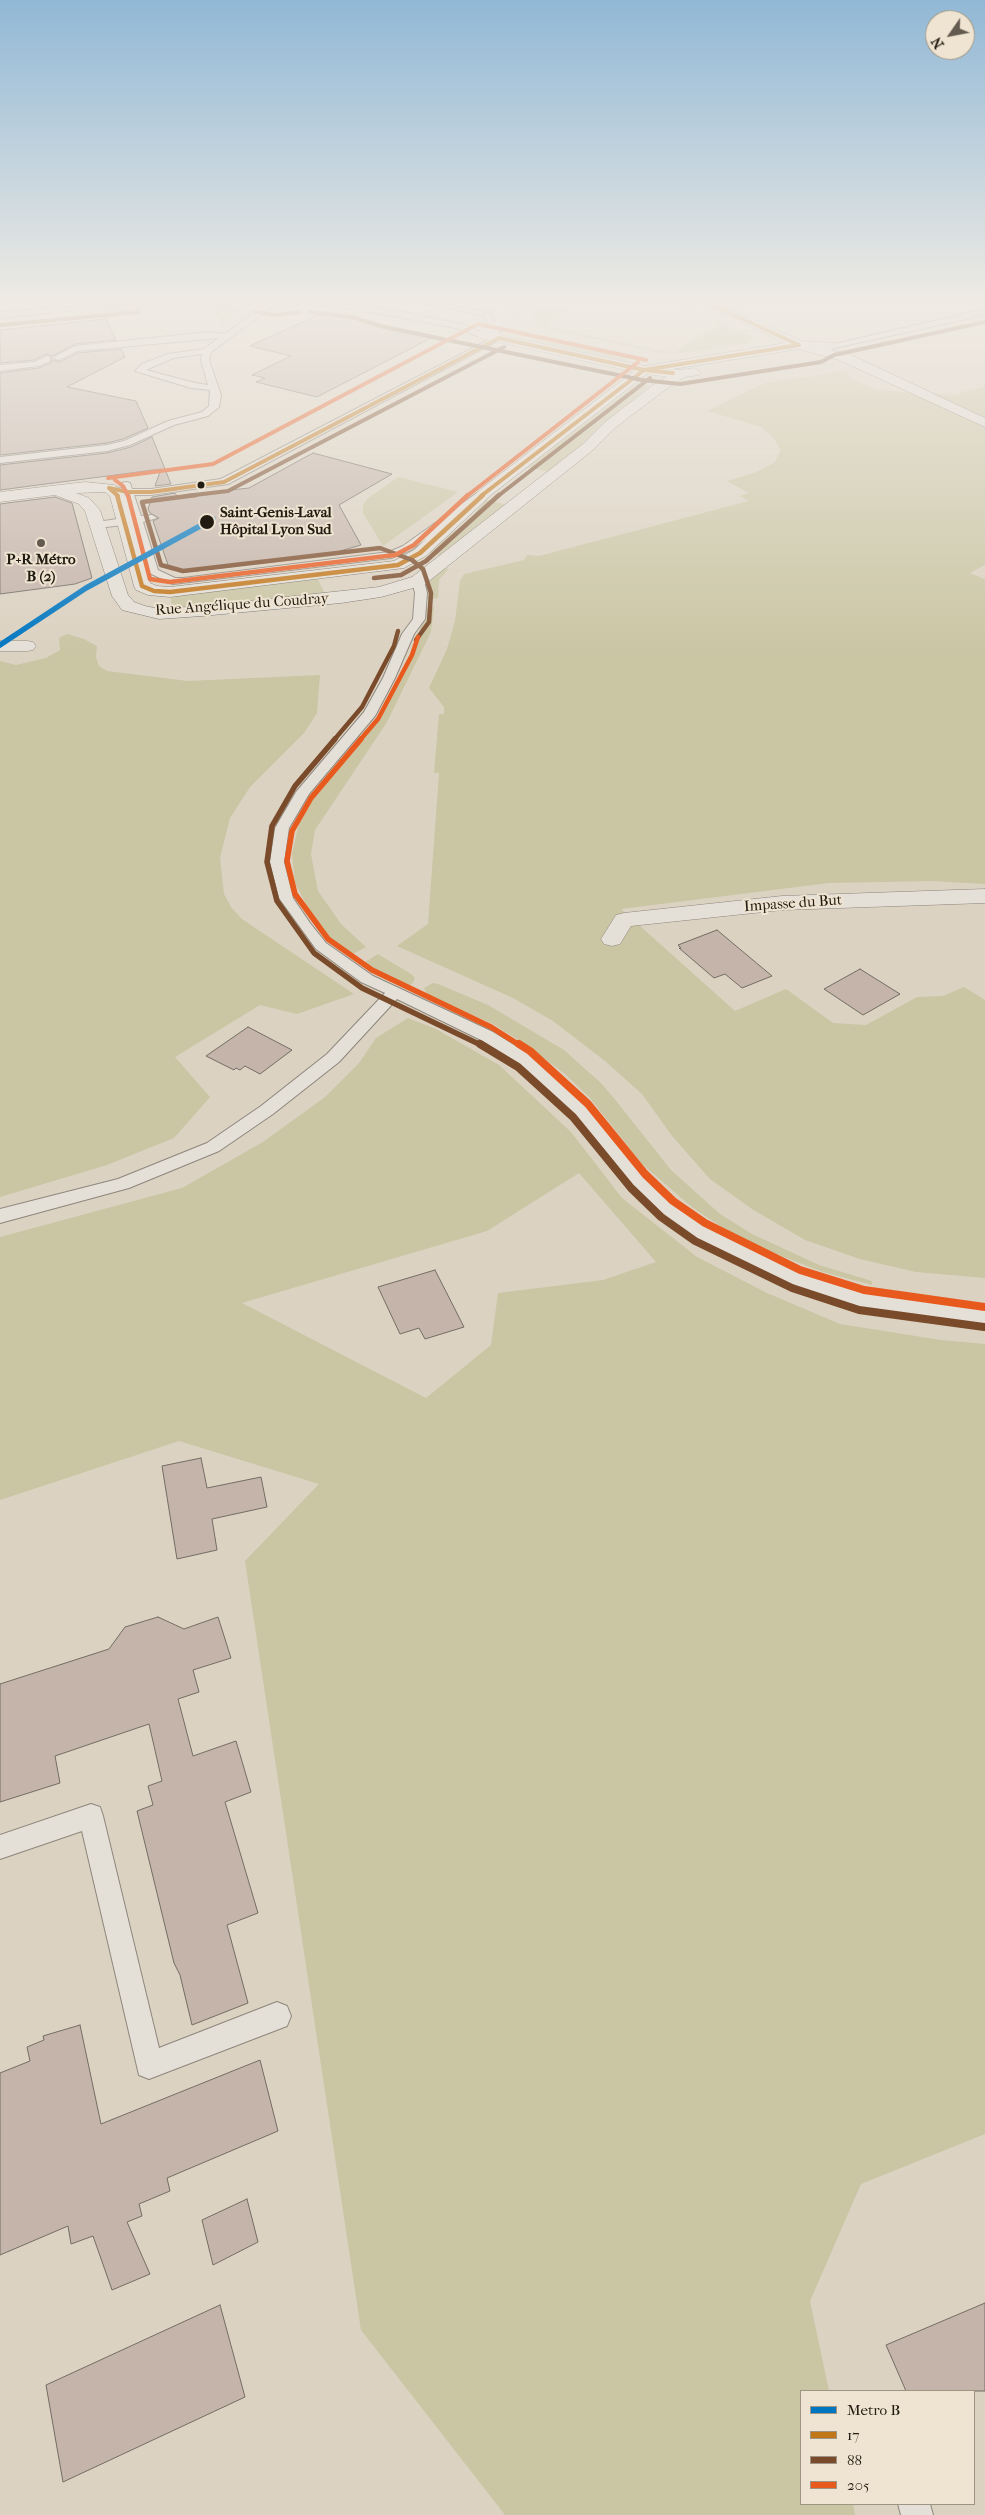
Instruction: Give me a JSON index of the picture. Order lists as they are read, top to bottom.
{
  "streets": {
    "street": ["Rue Angélique du Coudray", "Impasse du But"]
  },
  "places": ["Saint-Genis-Laval Hôpital Lyon Sud", "P+R Métro B (2)"],
  "lines": [
    "transit line 17",
    "transit line 88",
    "transit line 205",
    "metro line B"
  ],
  "legend": [
    "Metro B",
    "17",
    "88",
    "205"
  ],
  "north": "bottom left"
}
